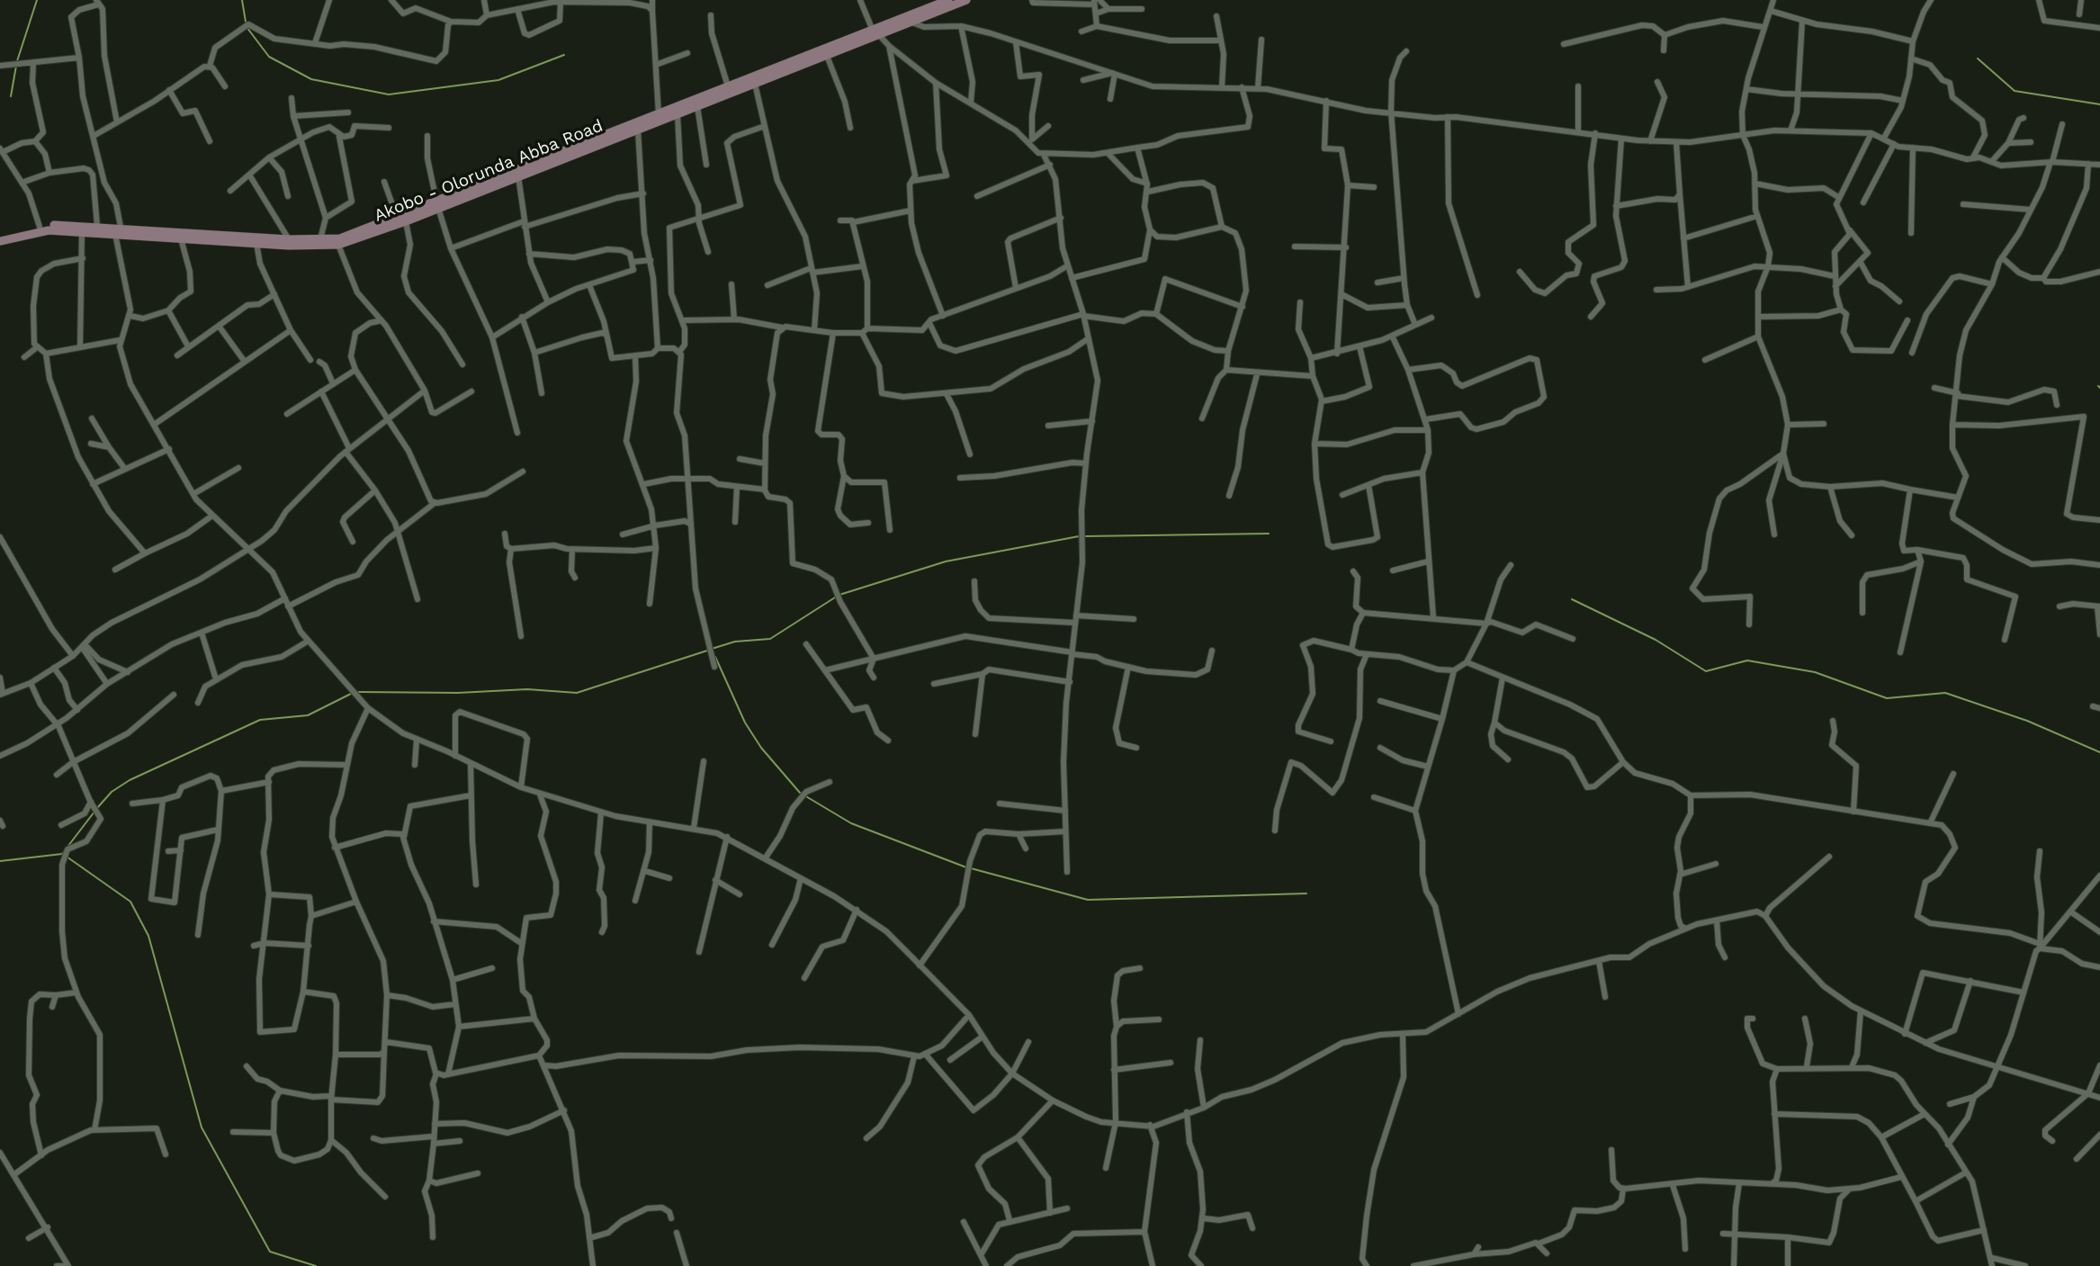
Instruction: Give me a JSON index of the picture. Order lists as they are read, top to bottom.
{
  "streets": {
    "main road": ["Akobo - Olorunda Abba Road"]
  }
}
